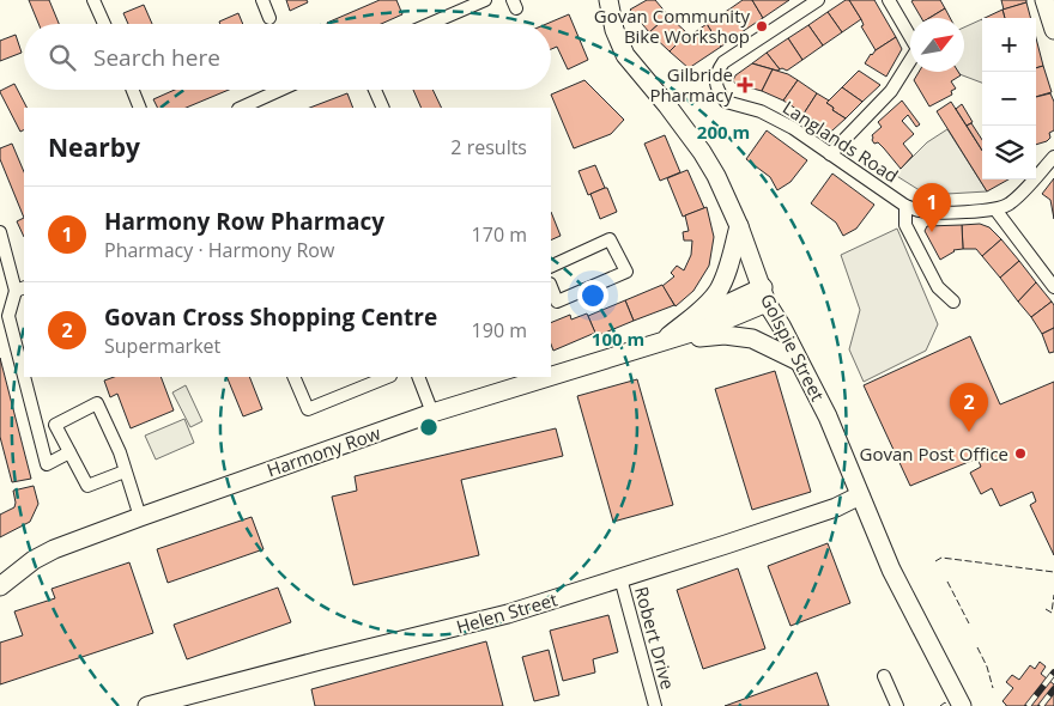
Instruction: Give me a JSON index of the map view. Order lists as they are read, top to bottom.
{
  "streets": {
    "street": [
      "Langlands Road",
      "Golspie Street",
      "Harmony Row",
      "Helen Street",
      "Robert Drive"
    ]
  },
  "crossings": [
    ["Golspie Street", "Harmony Row"],
    ["Golspie Street", "Helen Street"],
    ["Helen Street", "Robert Drive"]
  ],
  "places": {
    "other": ["Govan Community Bike Workshop", "Govan Post Office"],
    "health": ["Gilbride Pharmacy"]
  },
  "north": "top right",
  "page": {
    "map_buttons": ["+", "−"],
    "search": "Search here",
    "heading": ["Nearby", "2 results"],
    "pins": ["1", "2"],
    "list": [
      {
        "mark": "1",
        "name": "Harmony Row Pharmacy",
        "note": "Pharmacy · Harmony Row",
        "value": "170 m"
      },
      {
        "mark": "2",
        "name": "Govan Cross Shopping Centre",
        "note": "Supermarket",
        "value": "190 m"
      }
    ]
  },
  "rings": ["200 m", "100 m"]
}
